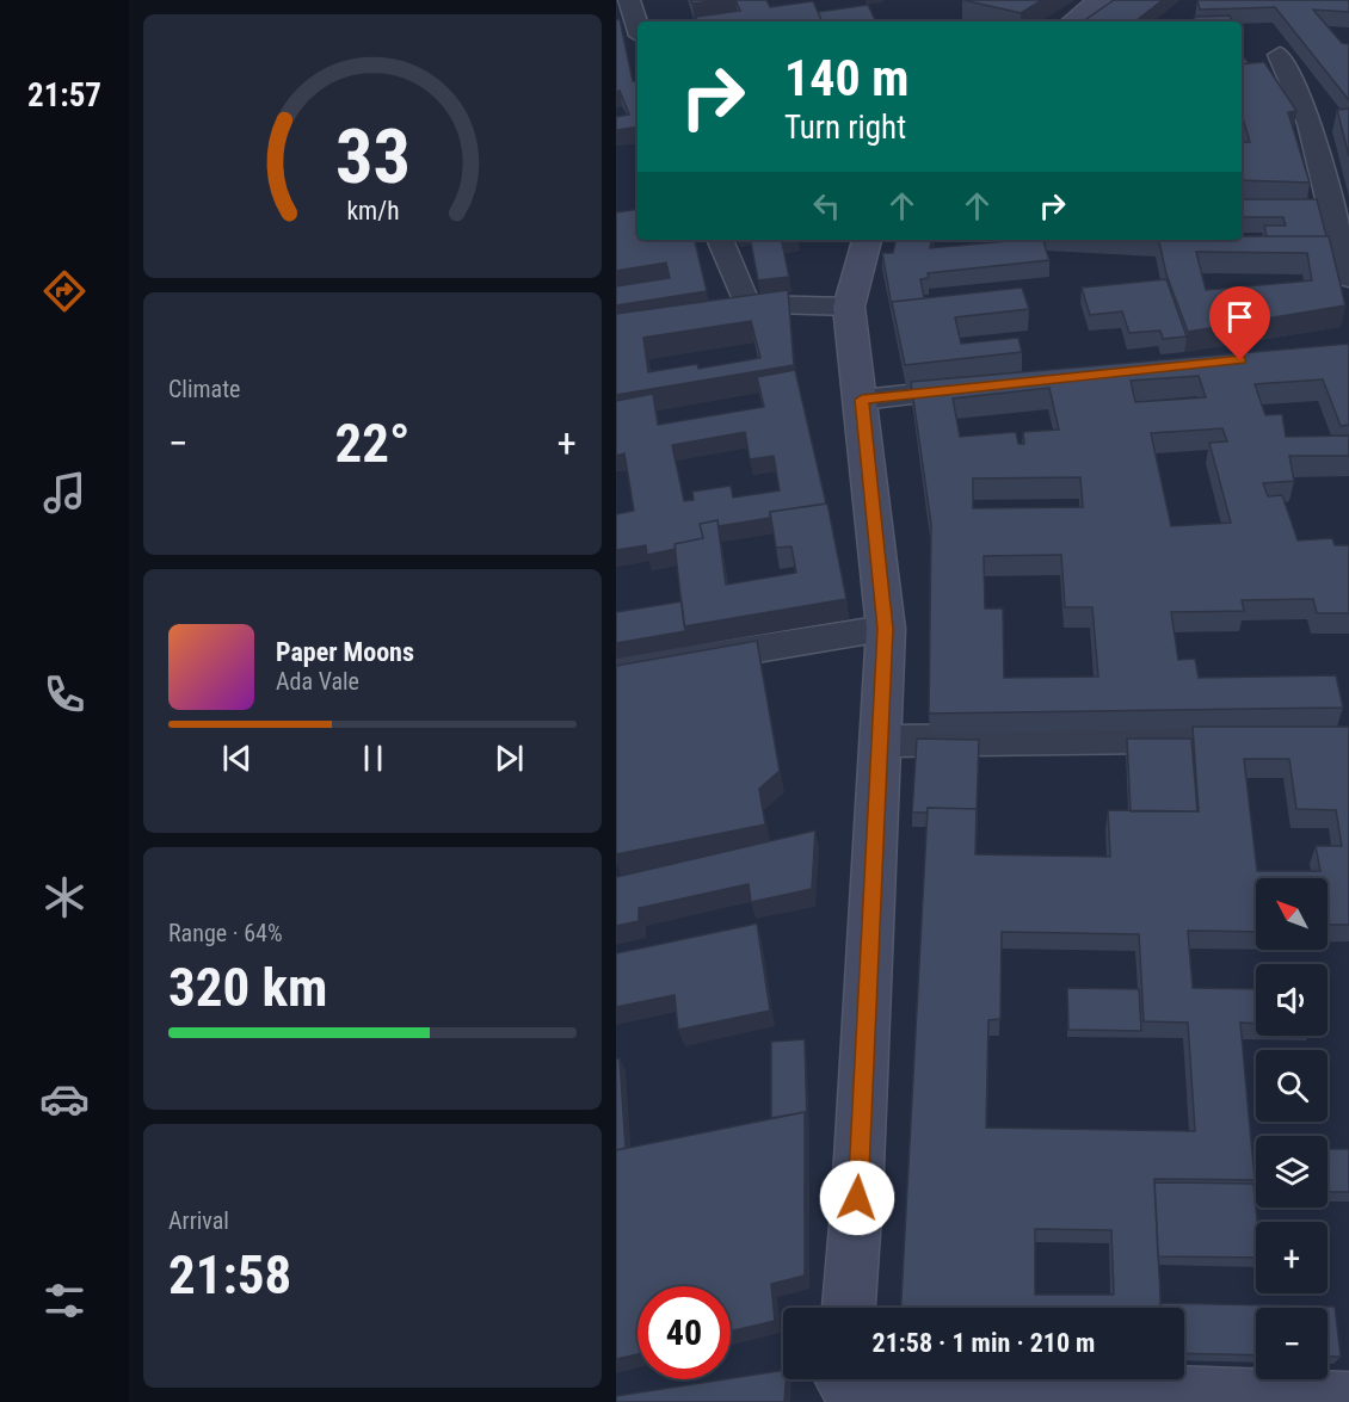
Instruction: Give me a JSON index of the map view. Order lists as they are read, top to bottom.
{
  "north": "top left",
  "page": {
    "tabs": "21:57",
    "turn": ["140 m", "Turn right"],
    "tile": [
      "Climate",
      ["Range · 64%", "320 km"],
      ["Arrival", "21:58"]
    ],
    "heat": ["−", "22°", "+"],
    "song": ["Paper Moons", "Ada Vale"],
    "map_buttons": ["+", "−"],
    "limit": "40",
    "trip": "21:58 · 1 min · 210 m",
    "gauge": ["33", "km/h"]
  }
}
